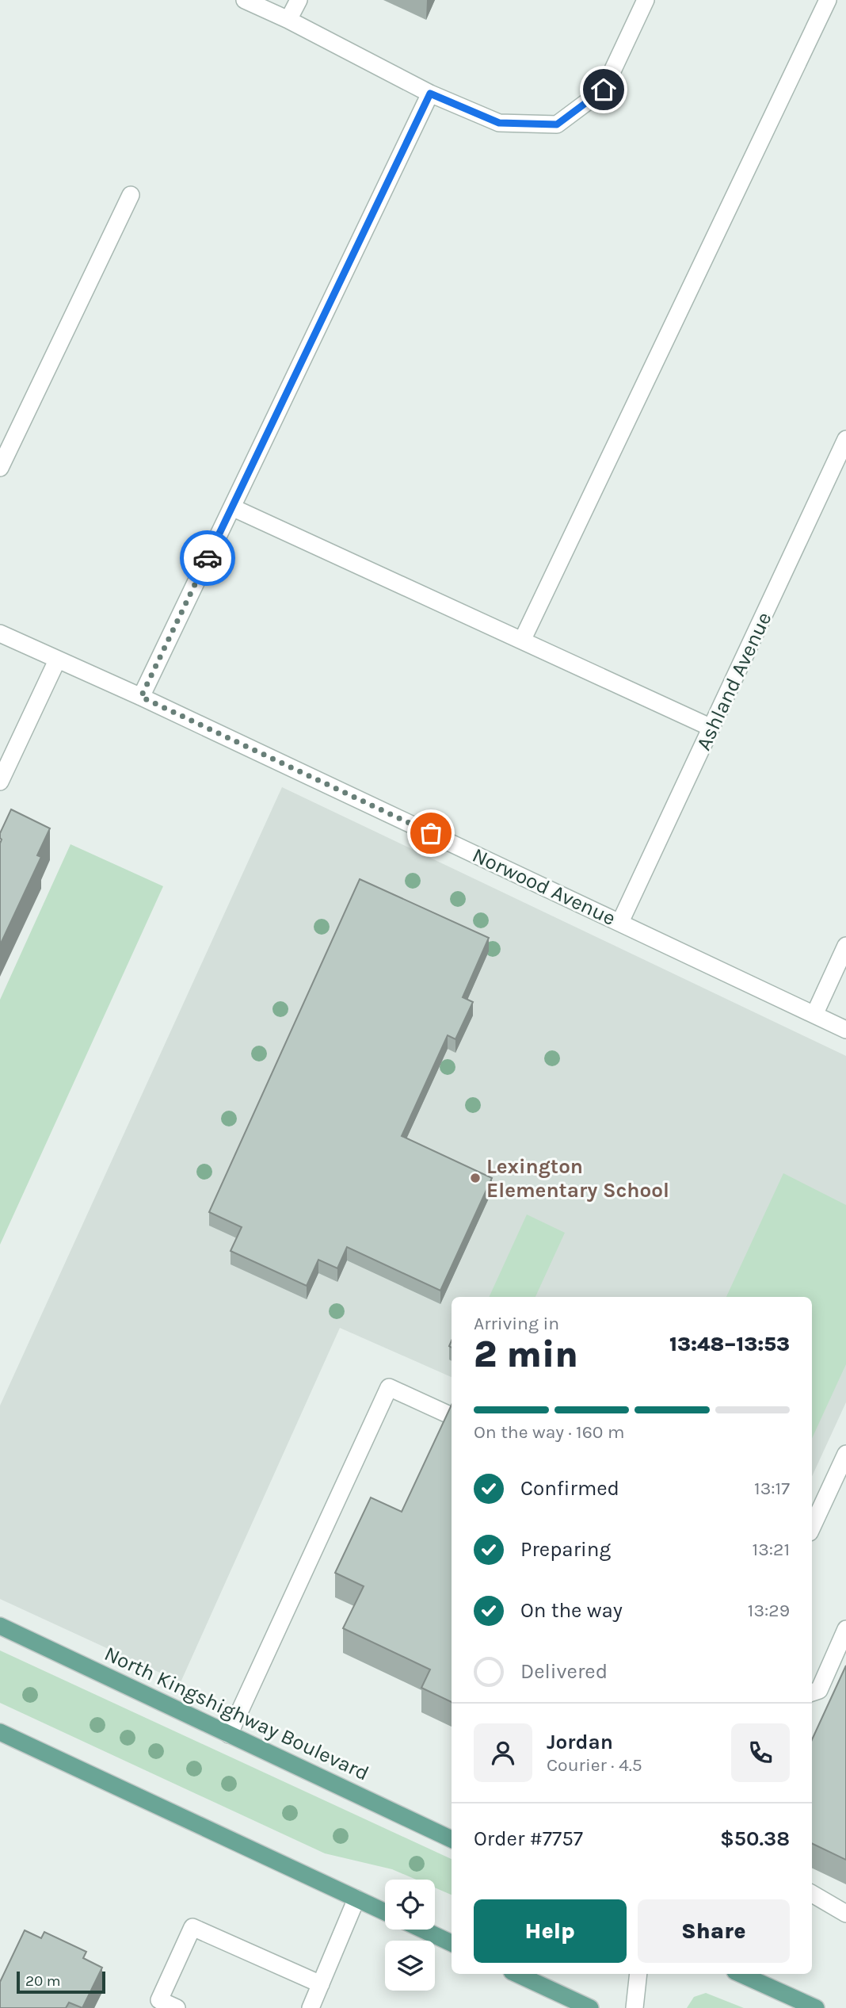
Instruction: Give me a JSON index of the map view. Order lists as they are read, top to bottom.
{
  "streets": {
    "main road": ["North Kingshighway Boulevard"],
    "street": ["Ashland Avenue", "Norwood Avenue"]
  },
  "crossings": [
    ["Ashland Avenue", "Norwood Avenue"]
  ],
  "places": ["Lexington Elementary School"],
  "scale_bar": "20 m",
  "page": {
    "heading": ["2 min", "Arriving in", "13:48–13:53"],
    "panel": [
      "Jordan",
      "Courier · 4.5",
      "Order #7757",
      "$50.38"
    ],
    "bar": "On the way · 160 m",
    "list": [
      ["Confirmed", "13:17"],
      ["Preparing", "13:21"],
      ["On the way", "13:29"],
      "Delivered"
    ],
    "buttons": ["Help", "Share"],
    "scale": "20 m"
  }
}
